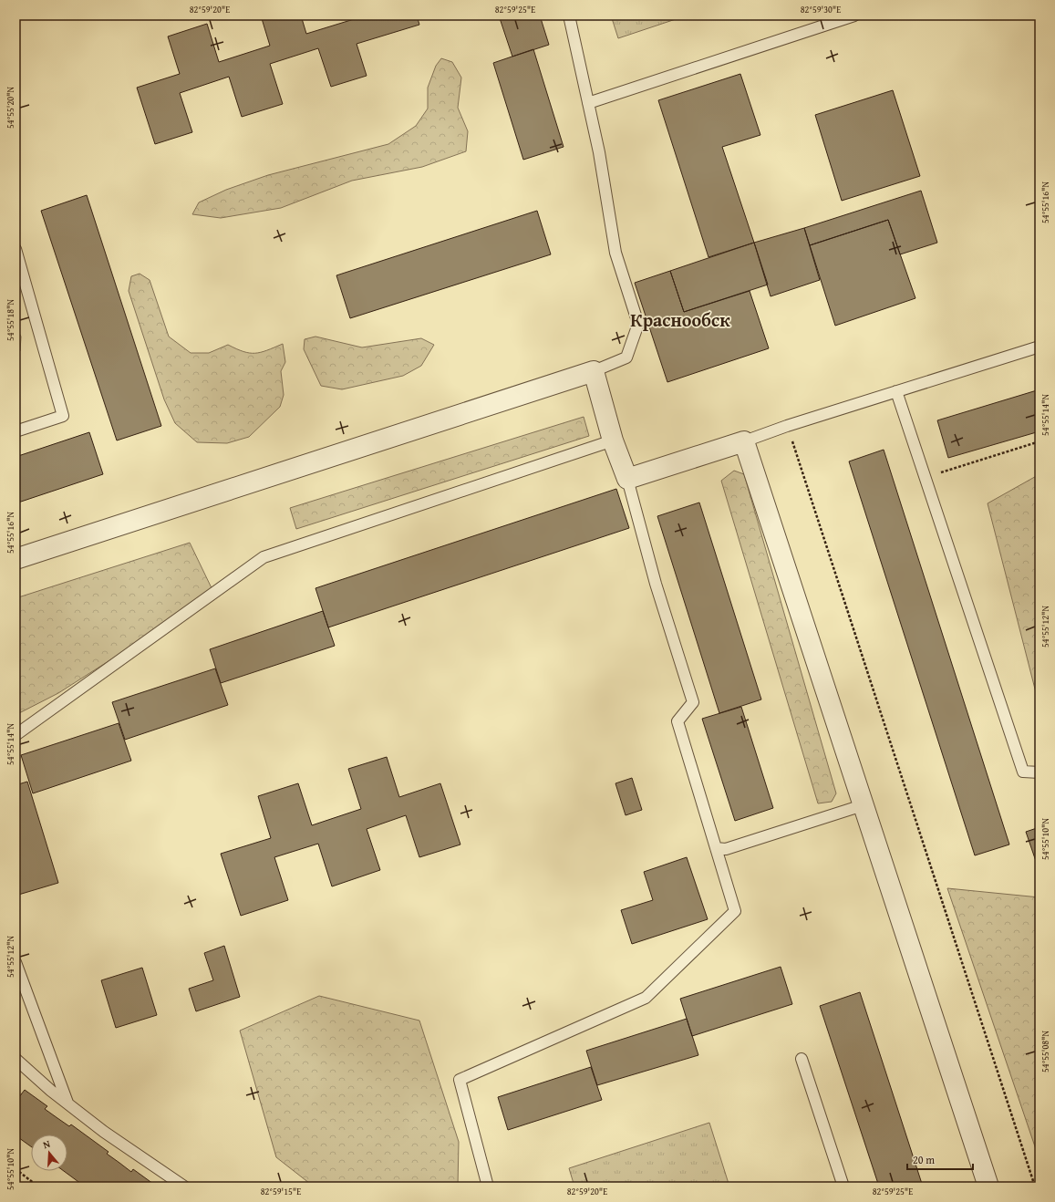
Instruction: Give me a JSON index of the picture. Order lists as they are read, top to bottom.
{
  "districts": ["Краснообск"],
  "scale_bar": "20 m",
  "north": "top",
  "coordinates": [
    "82°59'20\"E",
    "82°59'25\"E",
    "82°59'30\"E",
    "54°55'20\"N",
    "54°55'16\"N",
    "54°55'18\"N",
    "54°55'14\"N",
    "54°55'12\"N",
    "54°55'10\"N",
    "54°55'08\"N",
    "82°59'15\"E"
  ]
}
